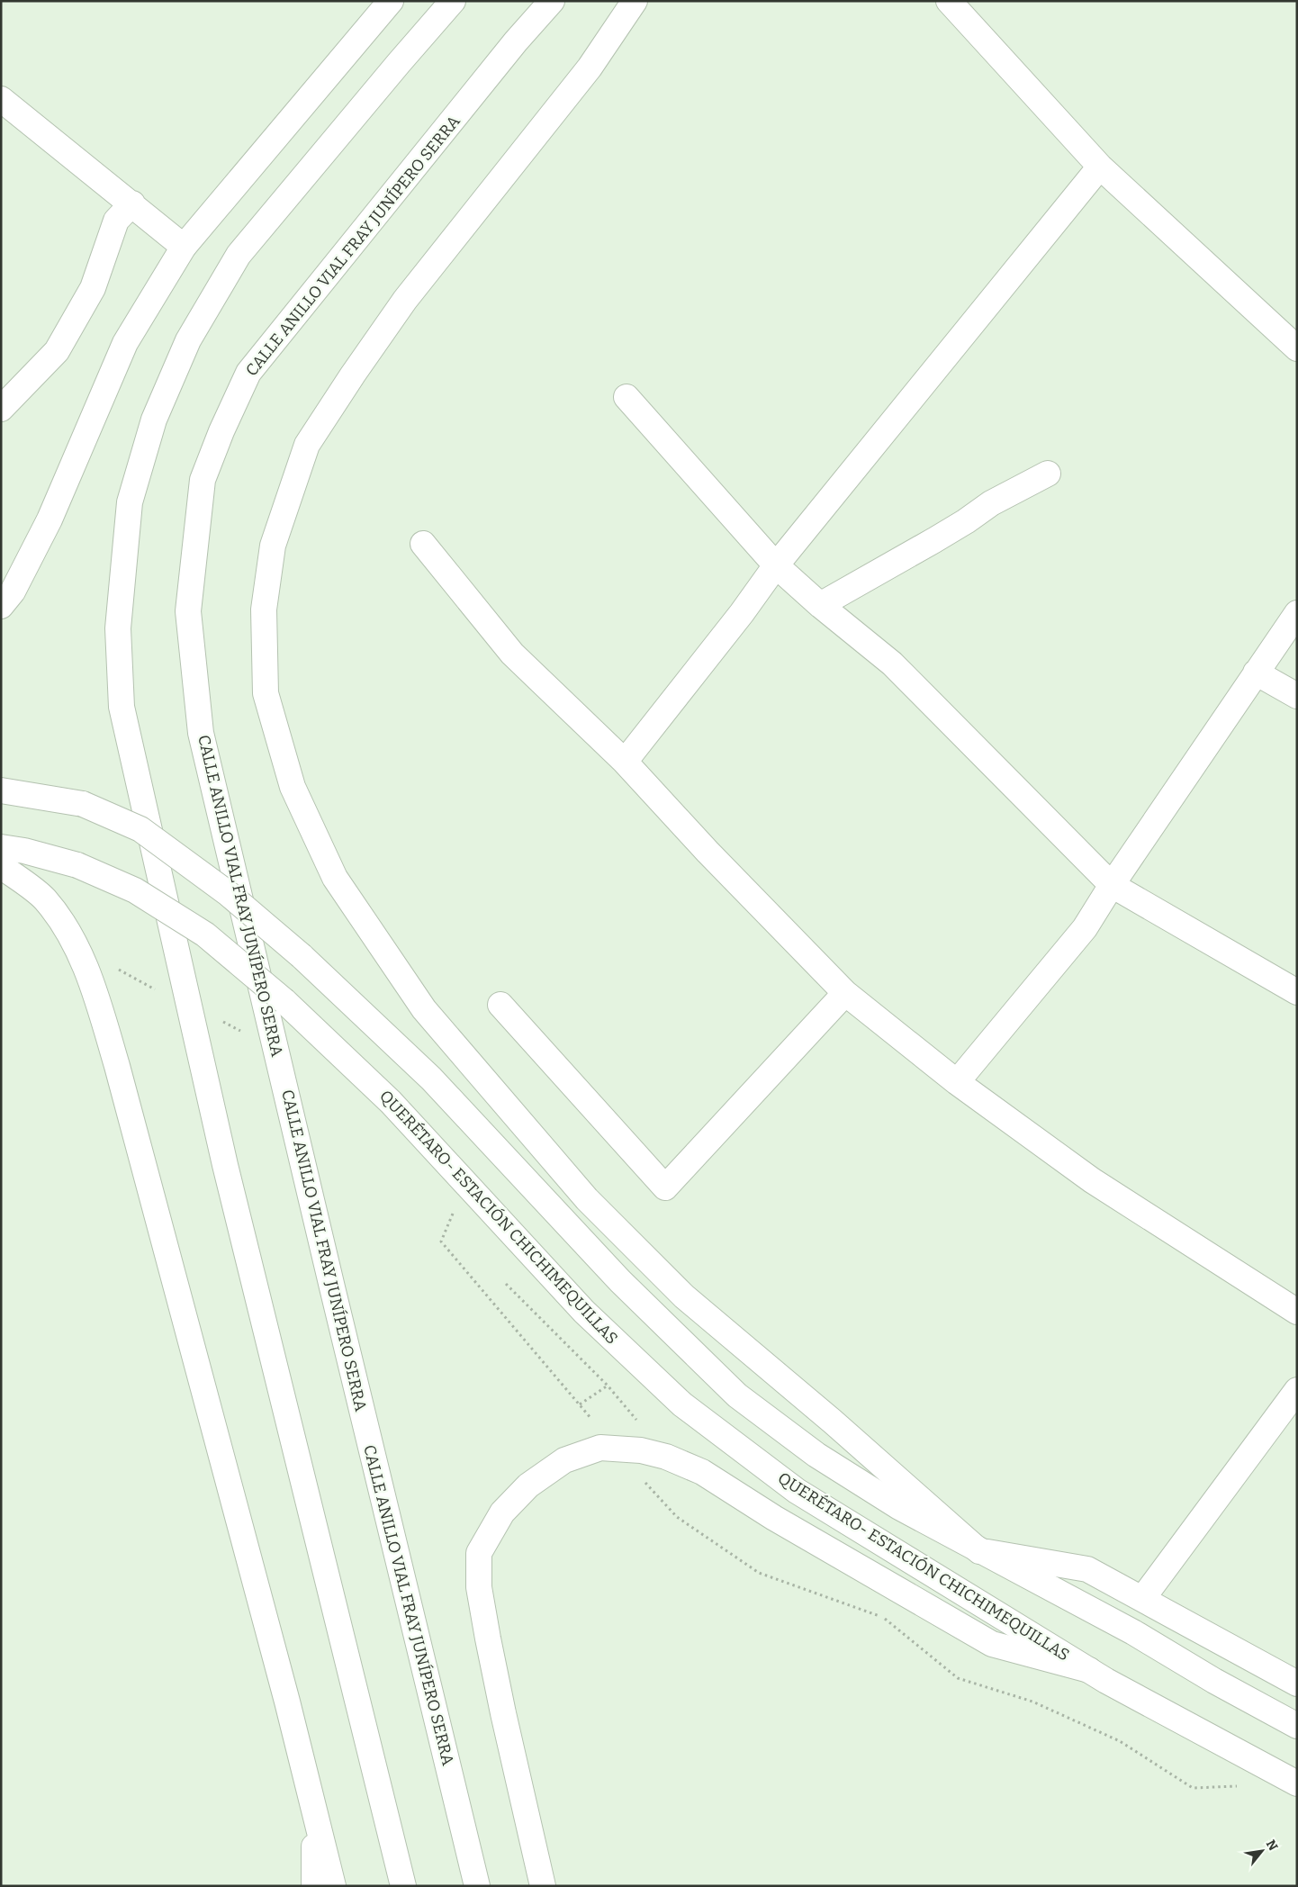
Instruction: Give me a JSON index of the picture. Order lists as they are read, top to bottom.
{
  "streets": {
    "main road": ["CALLE ANILLO VIAL FRAY JUNÍPERO SERRA", "QUERÉTARO- ESTACIÓN CHICHIMEQUILLAS"]
  },
  "north": "top right"
}
